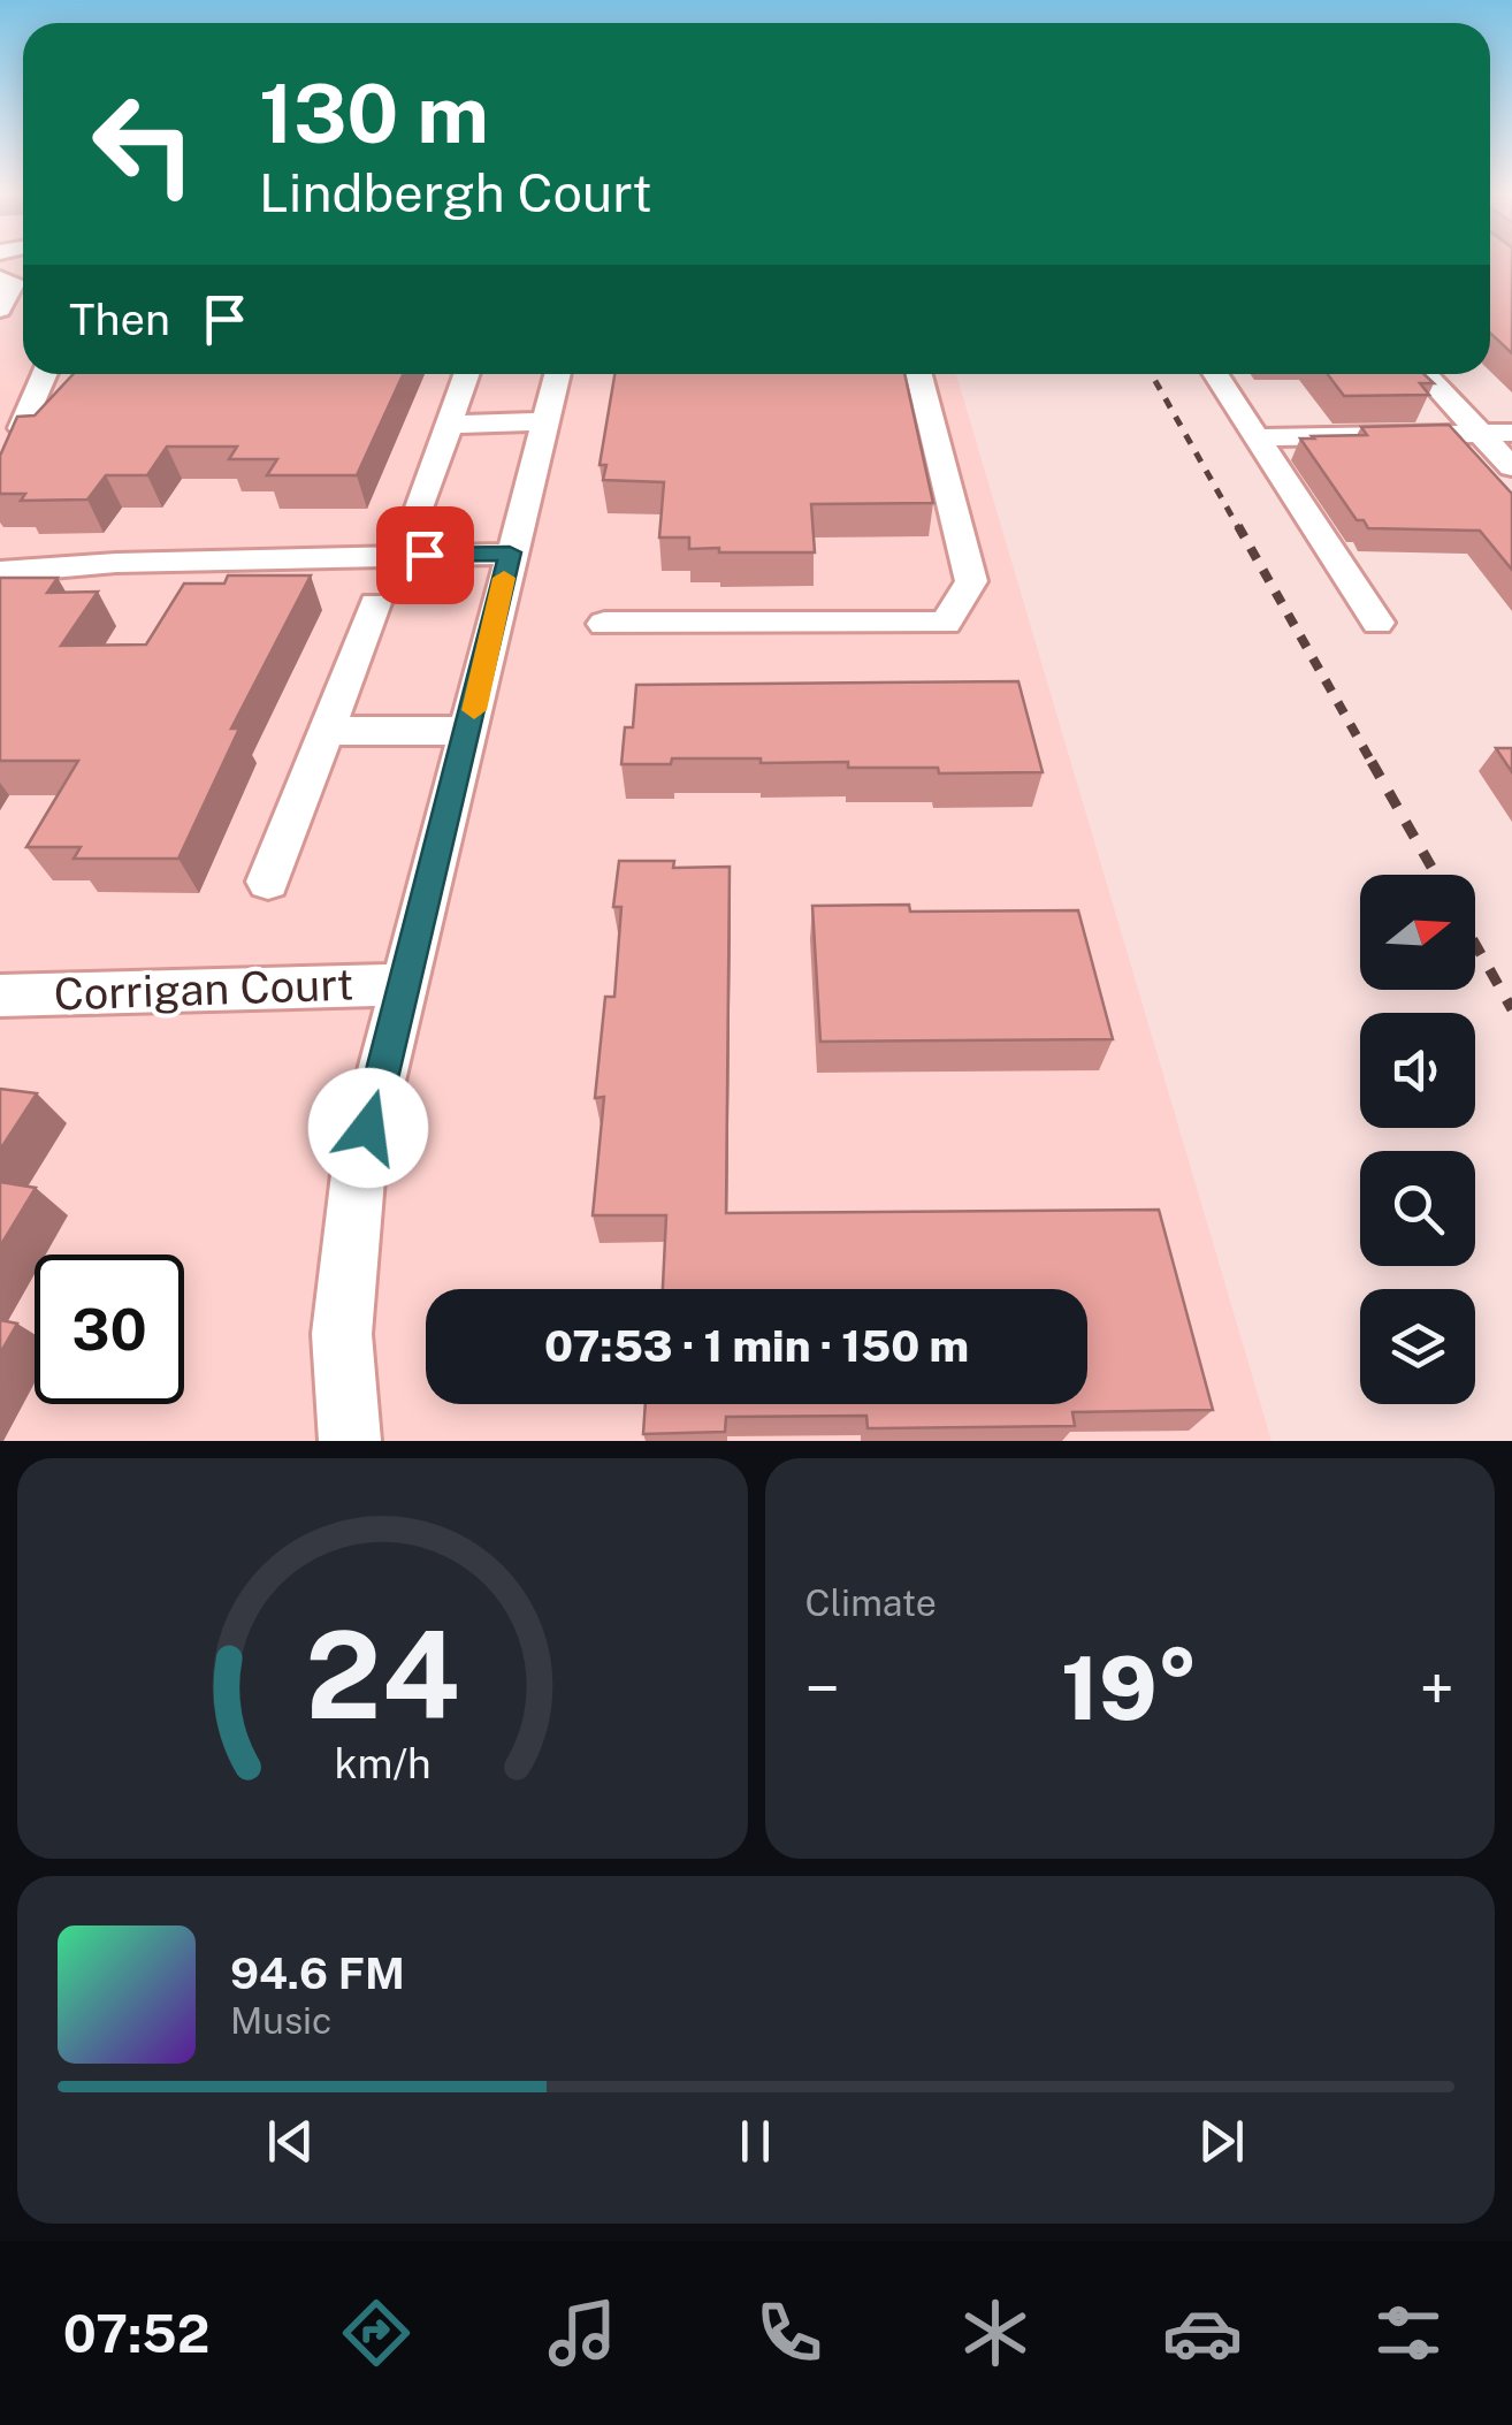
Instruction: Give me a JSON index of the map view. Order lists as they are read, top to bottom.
{
  "streets": {
    "street": ["Corrigan Court"]
  },
  "north": "right",
  "page": {
    "turn": ["130 m", "Lindbergh Court"],
    "then": "Then",
    "limit": "30",
    "trip": "07:53 · 1 min · 150 m",
    "tile": "Climate",
    "heat": ["−", "19°", "+"],
    "song": ["94.6 FM", "Music"],
    "tabs": "07:52",
    "gauge": ["24", "km/h"]
  }
}
